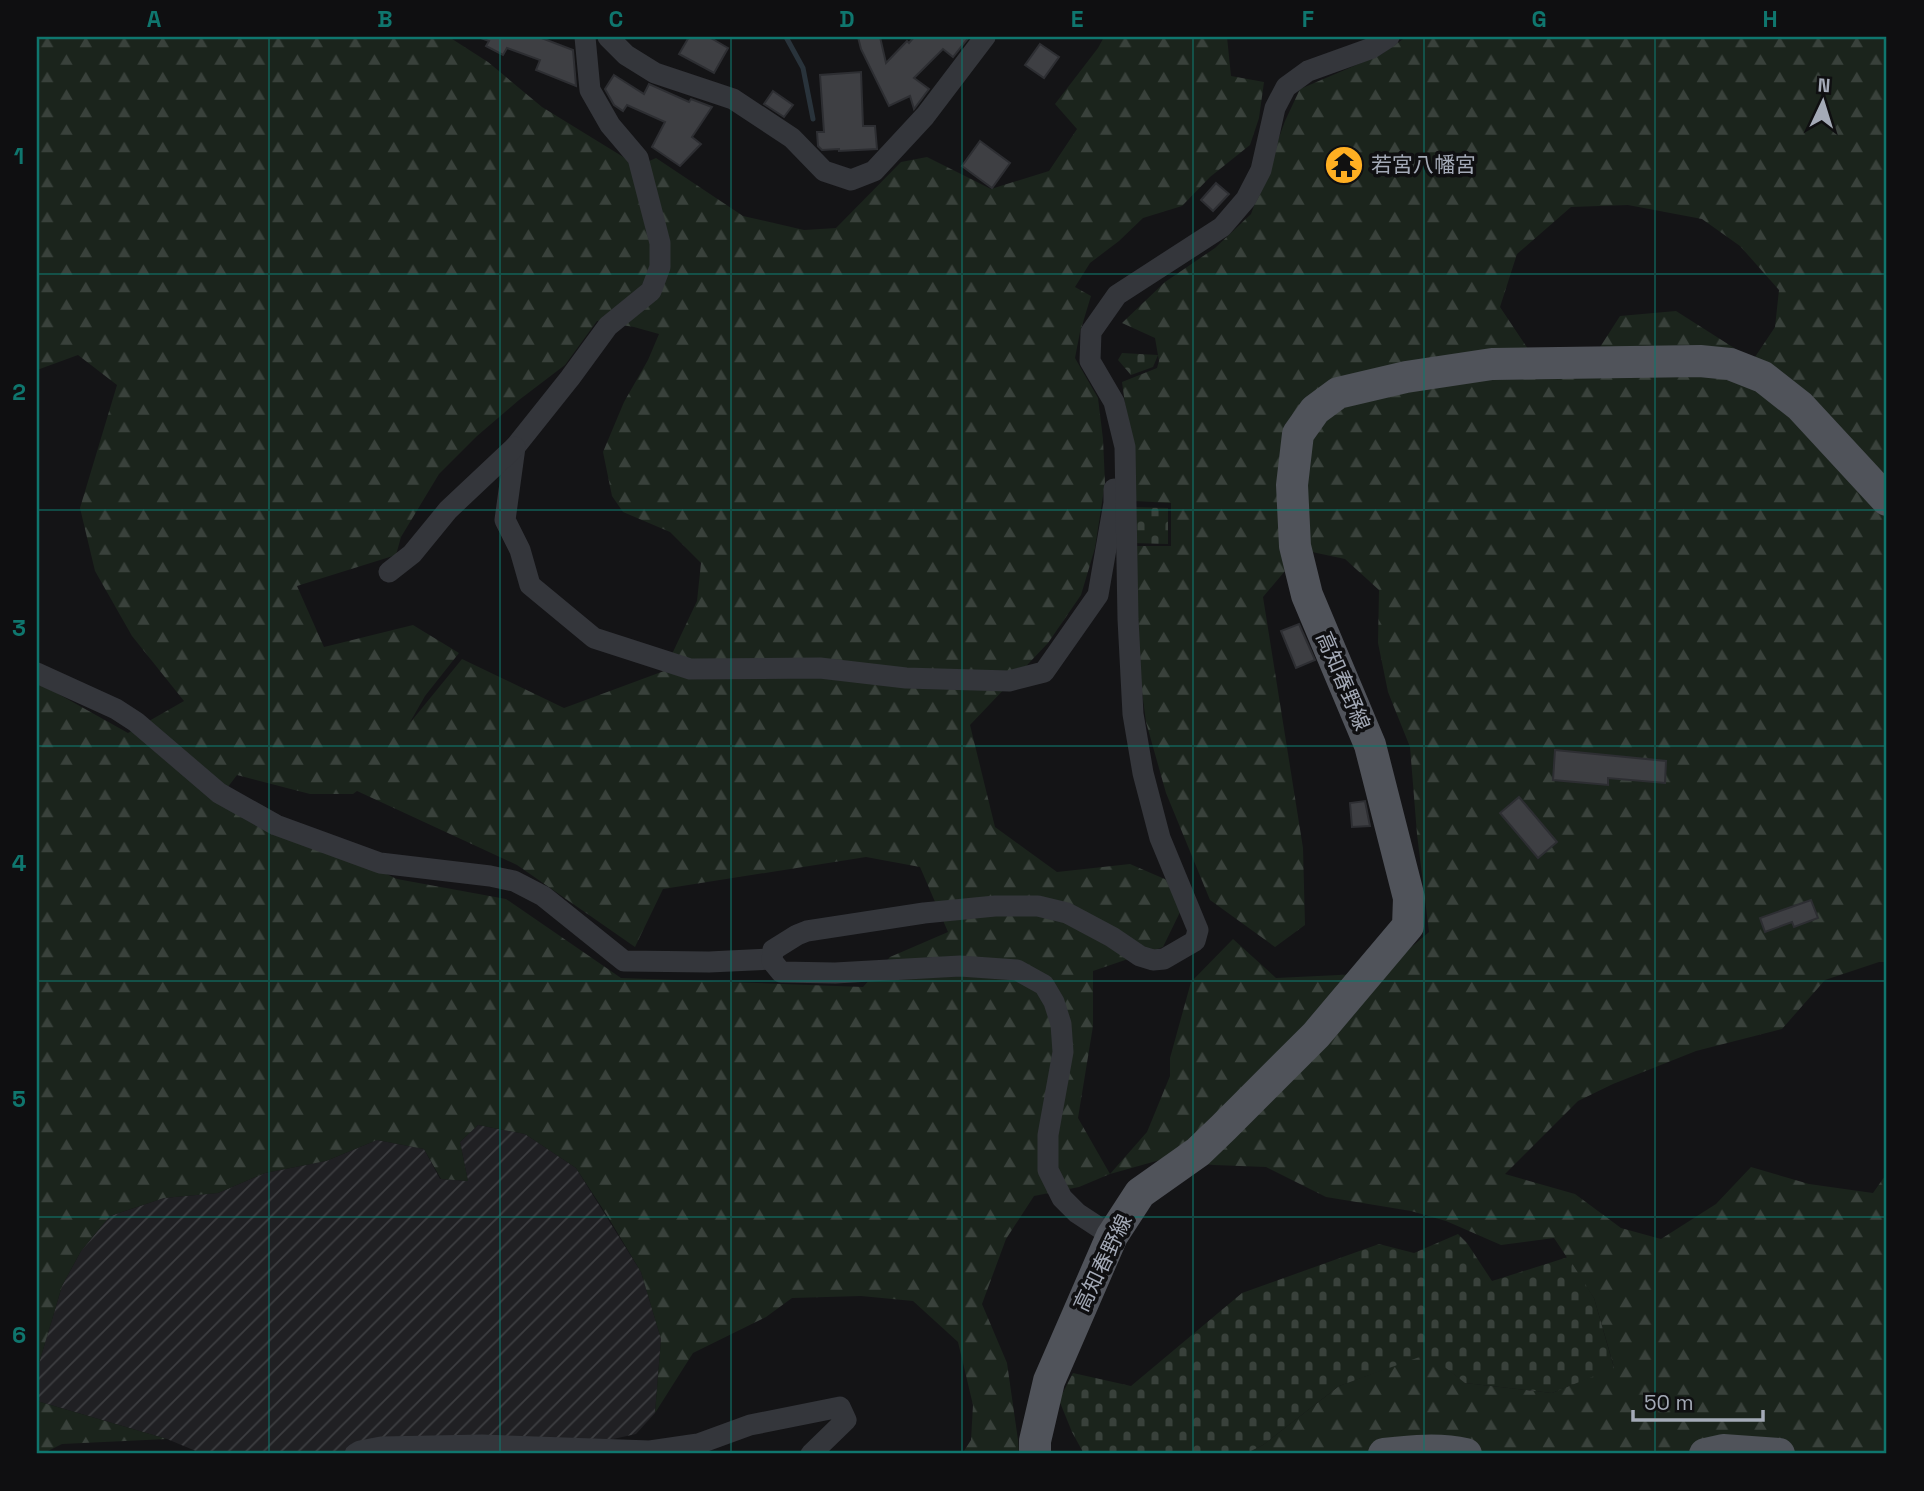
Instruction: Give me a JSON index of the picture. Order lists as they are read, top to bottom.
{
  "streets": {
    "main road": ["高知春野線"]
  },
  "places": {
    "temple": ["若宮八幡宮"]
  },
  "scale_bar": "50 m",
  "north": "top",
  "grid": {
    "columns": [
      "A",
      "B",
      "C",
      "D",
      "E",
      "F",
      "G",
      "H"
    ],
    "rows": [
      "1",
      "2",
      "3",
      "4",
      "5",
      "6"
    ]
  }
}
